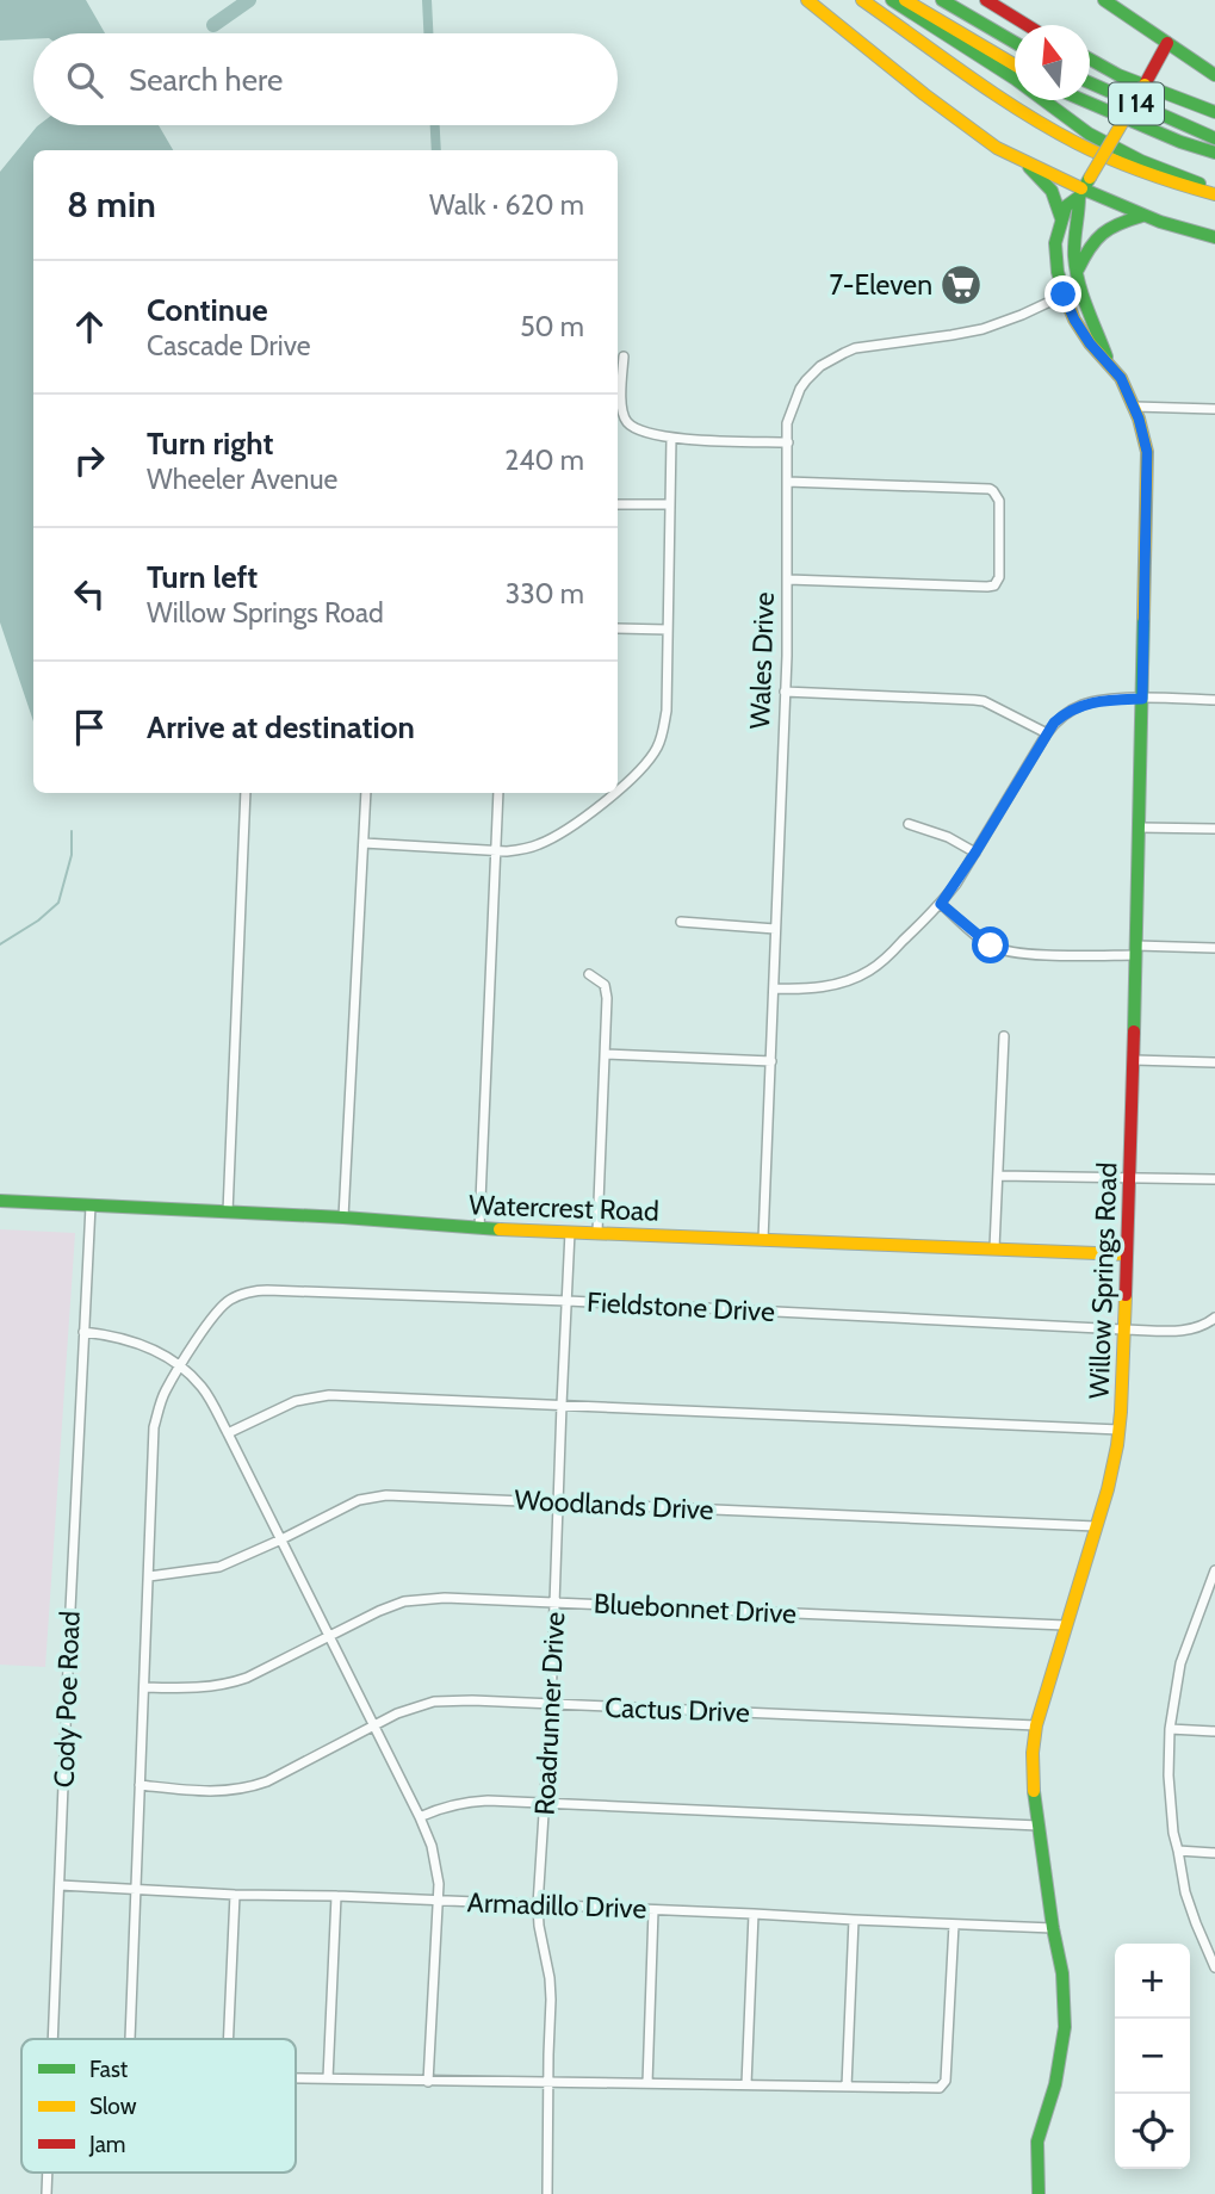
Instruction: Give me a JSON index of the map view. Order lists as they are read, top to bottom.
{
  "streets": {
    "main road": ["I 14", "Watercrest Road", "Willow Springs Road"],
    "street": [
      "Wales Drive",
      "Fieldstone Drive",
      "Woodlands Drive",
      "Bluebonnet Drive",
      "Cody Poe Road",
      "Cactus Drive",
      "Roadrunner Drive",
      "Armadillo Drive"
    ]
  },
  "crossings": [
    ["Wales Drive", "Watercrest Road"],
    ["Wales Drive", "Willow Springs Road"],
    ["Watercrest Road", "Willow Springs Road"],
    ["Watercrest Road", "Cody Poe Road"],
    ["Watercrest Road", "Roadrunner Drive"],
    ["Willow Springs Road", "Fieldstone Drive"],
    ["Willow Springs Road", "Woodlands Drive"],
    ["Willow Springs Road", "Bluebonnet Drive"],
    ["Willow Springs Road", "Cactus Drive"],
    ["Willow Springs Road", "Armadillo Drive"],
    ["Fieldstone Drive", "Woodlands Drive"],
    ["Fieldstone Drive", "Bluebonnet Drive"],
    ["Fieldstone Drive", "Cactus Drive"],
    ["Fieldstone Drive", "Roadrunner Drive"],
    ["Fieldstone Drive", "Armadillo Drive"],
    ["Woodlands Drive", "Roadrunner Drive"],
    ["Bluebonnet Drive", "Roadrunner Drive"],
    ["Cody Poe Road", "Armadillo Drive"],
    ["Cactus Drive", "Roadrunner Drive"],
    ["Roadrunner Drive", "Armadillo Drive"]
  ],
  "places": {
    "supermarket": ["7-Eleven"]
  },
  "legend": ["Fast", "Slow", "Jam"],
  "north": "top",
  "page": {
    "search": "Search here",
    "heading": ["8 min", "Walk · 620 m"],
    "list": [
      ["Continue", "Cascade Drive", "50 m"],
      ["Turn right", "Wheeler Avenue", "240 m"],
      ["Turn left", "Willow Springs Road", "330 m"],
      "Arrive at destination"
    ],
    "map_buttons": ["+", "−"]
  }
}
